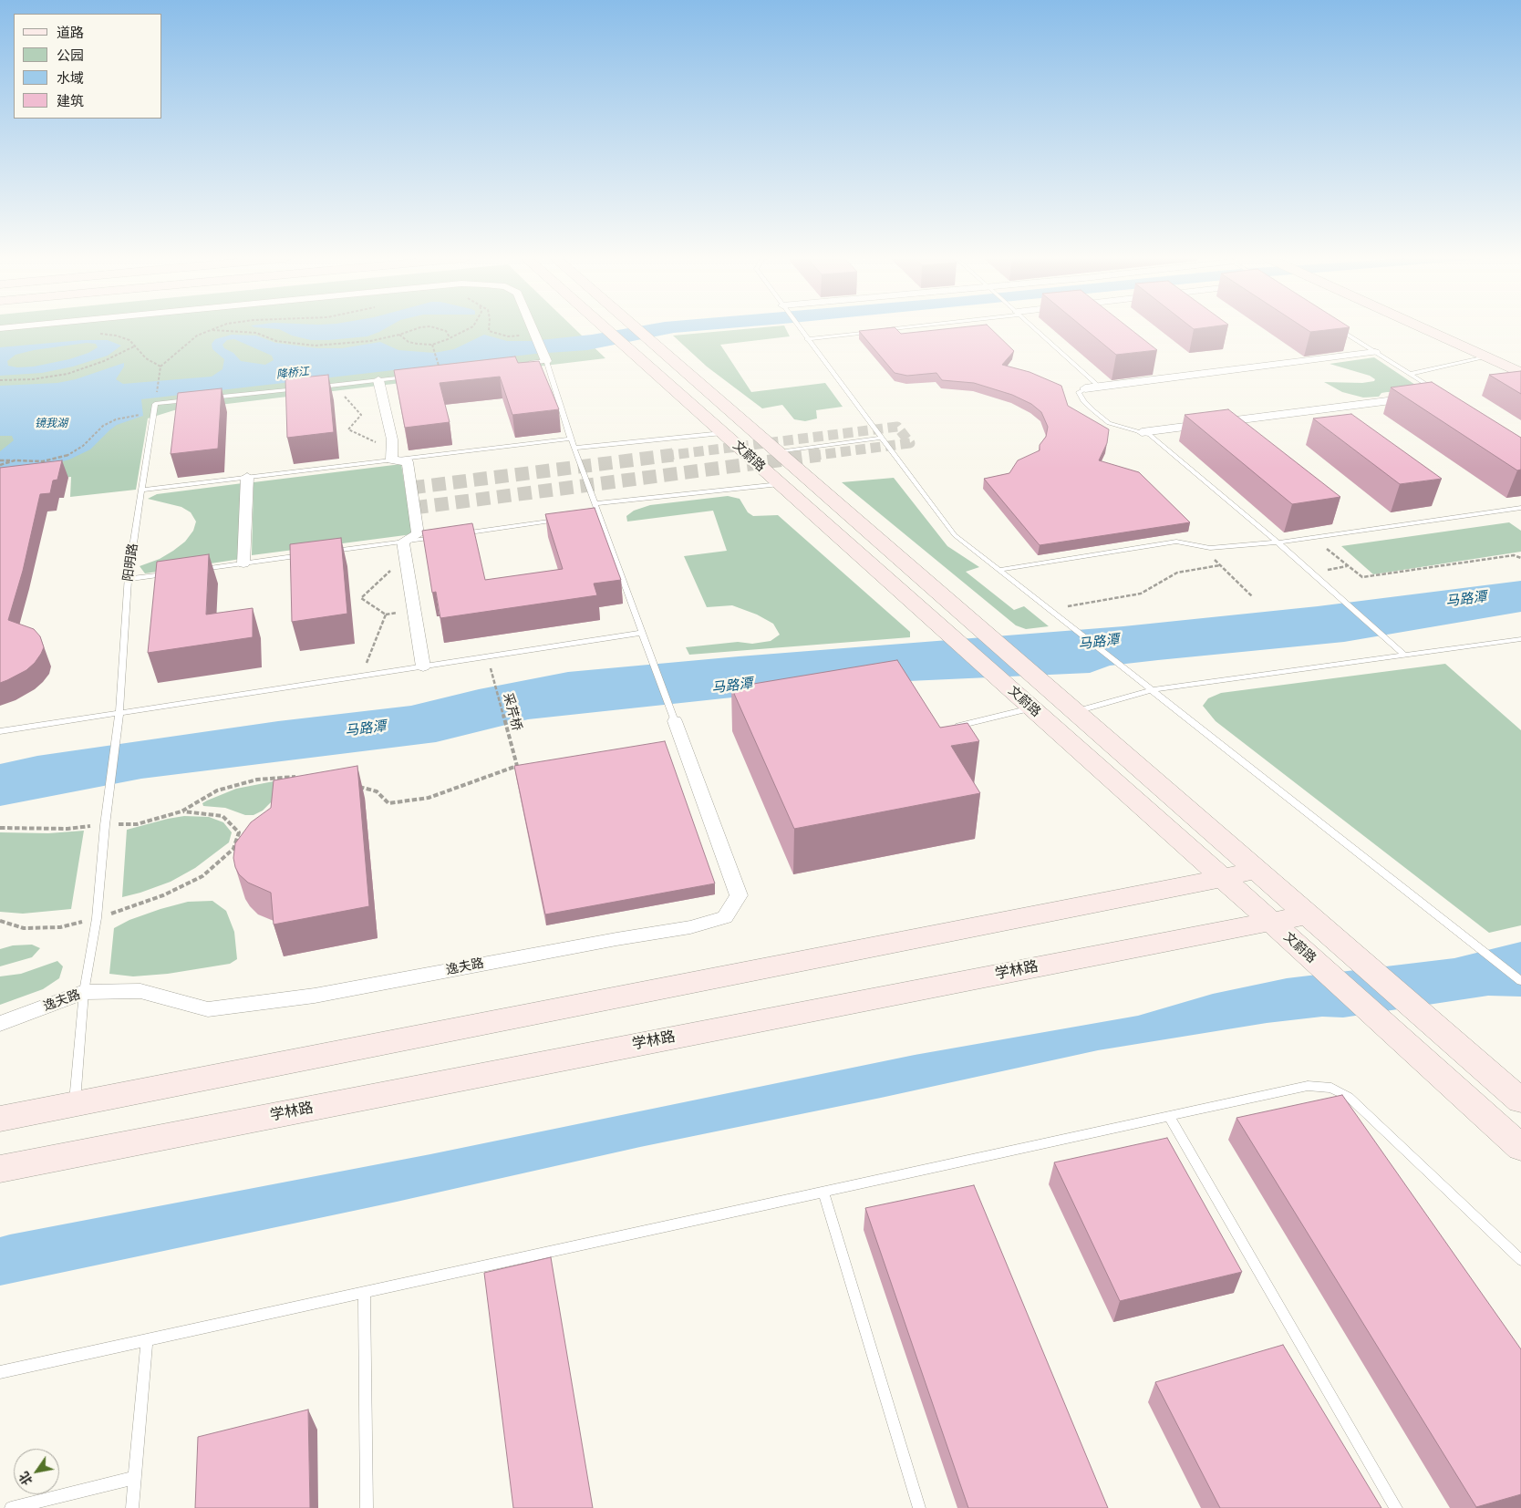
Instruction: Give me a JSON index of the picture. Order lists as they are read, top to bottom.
{
  "streets": {
    "main road": ["文蔚路", "学林路"],
    "street": ["逸夫路"],
    "lane": ["阳明路"],
    "path": ["采芹桥"]
  },
  "crossings": [
    ["文蔚路", "学林路"],
    ["阳明路", "逸夫路"]
  ],
  "water": ["降桥江", "镜我湖", "马路潭"],
  "legend": [
    "道路",
    "公园",
    "水域",
    "建筑"
  ],
  "north": "bottom left"
}
